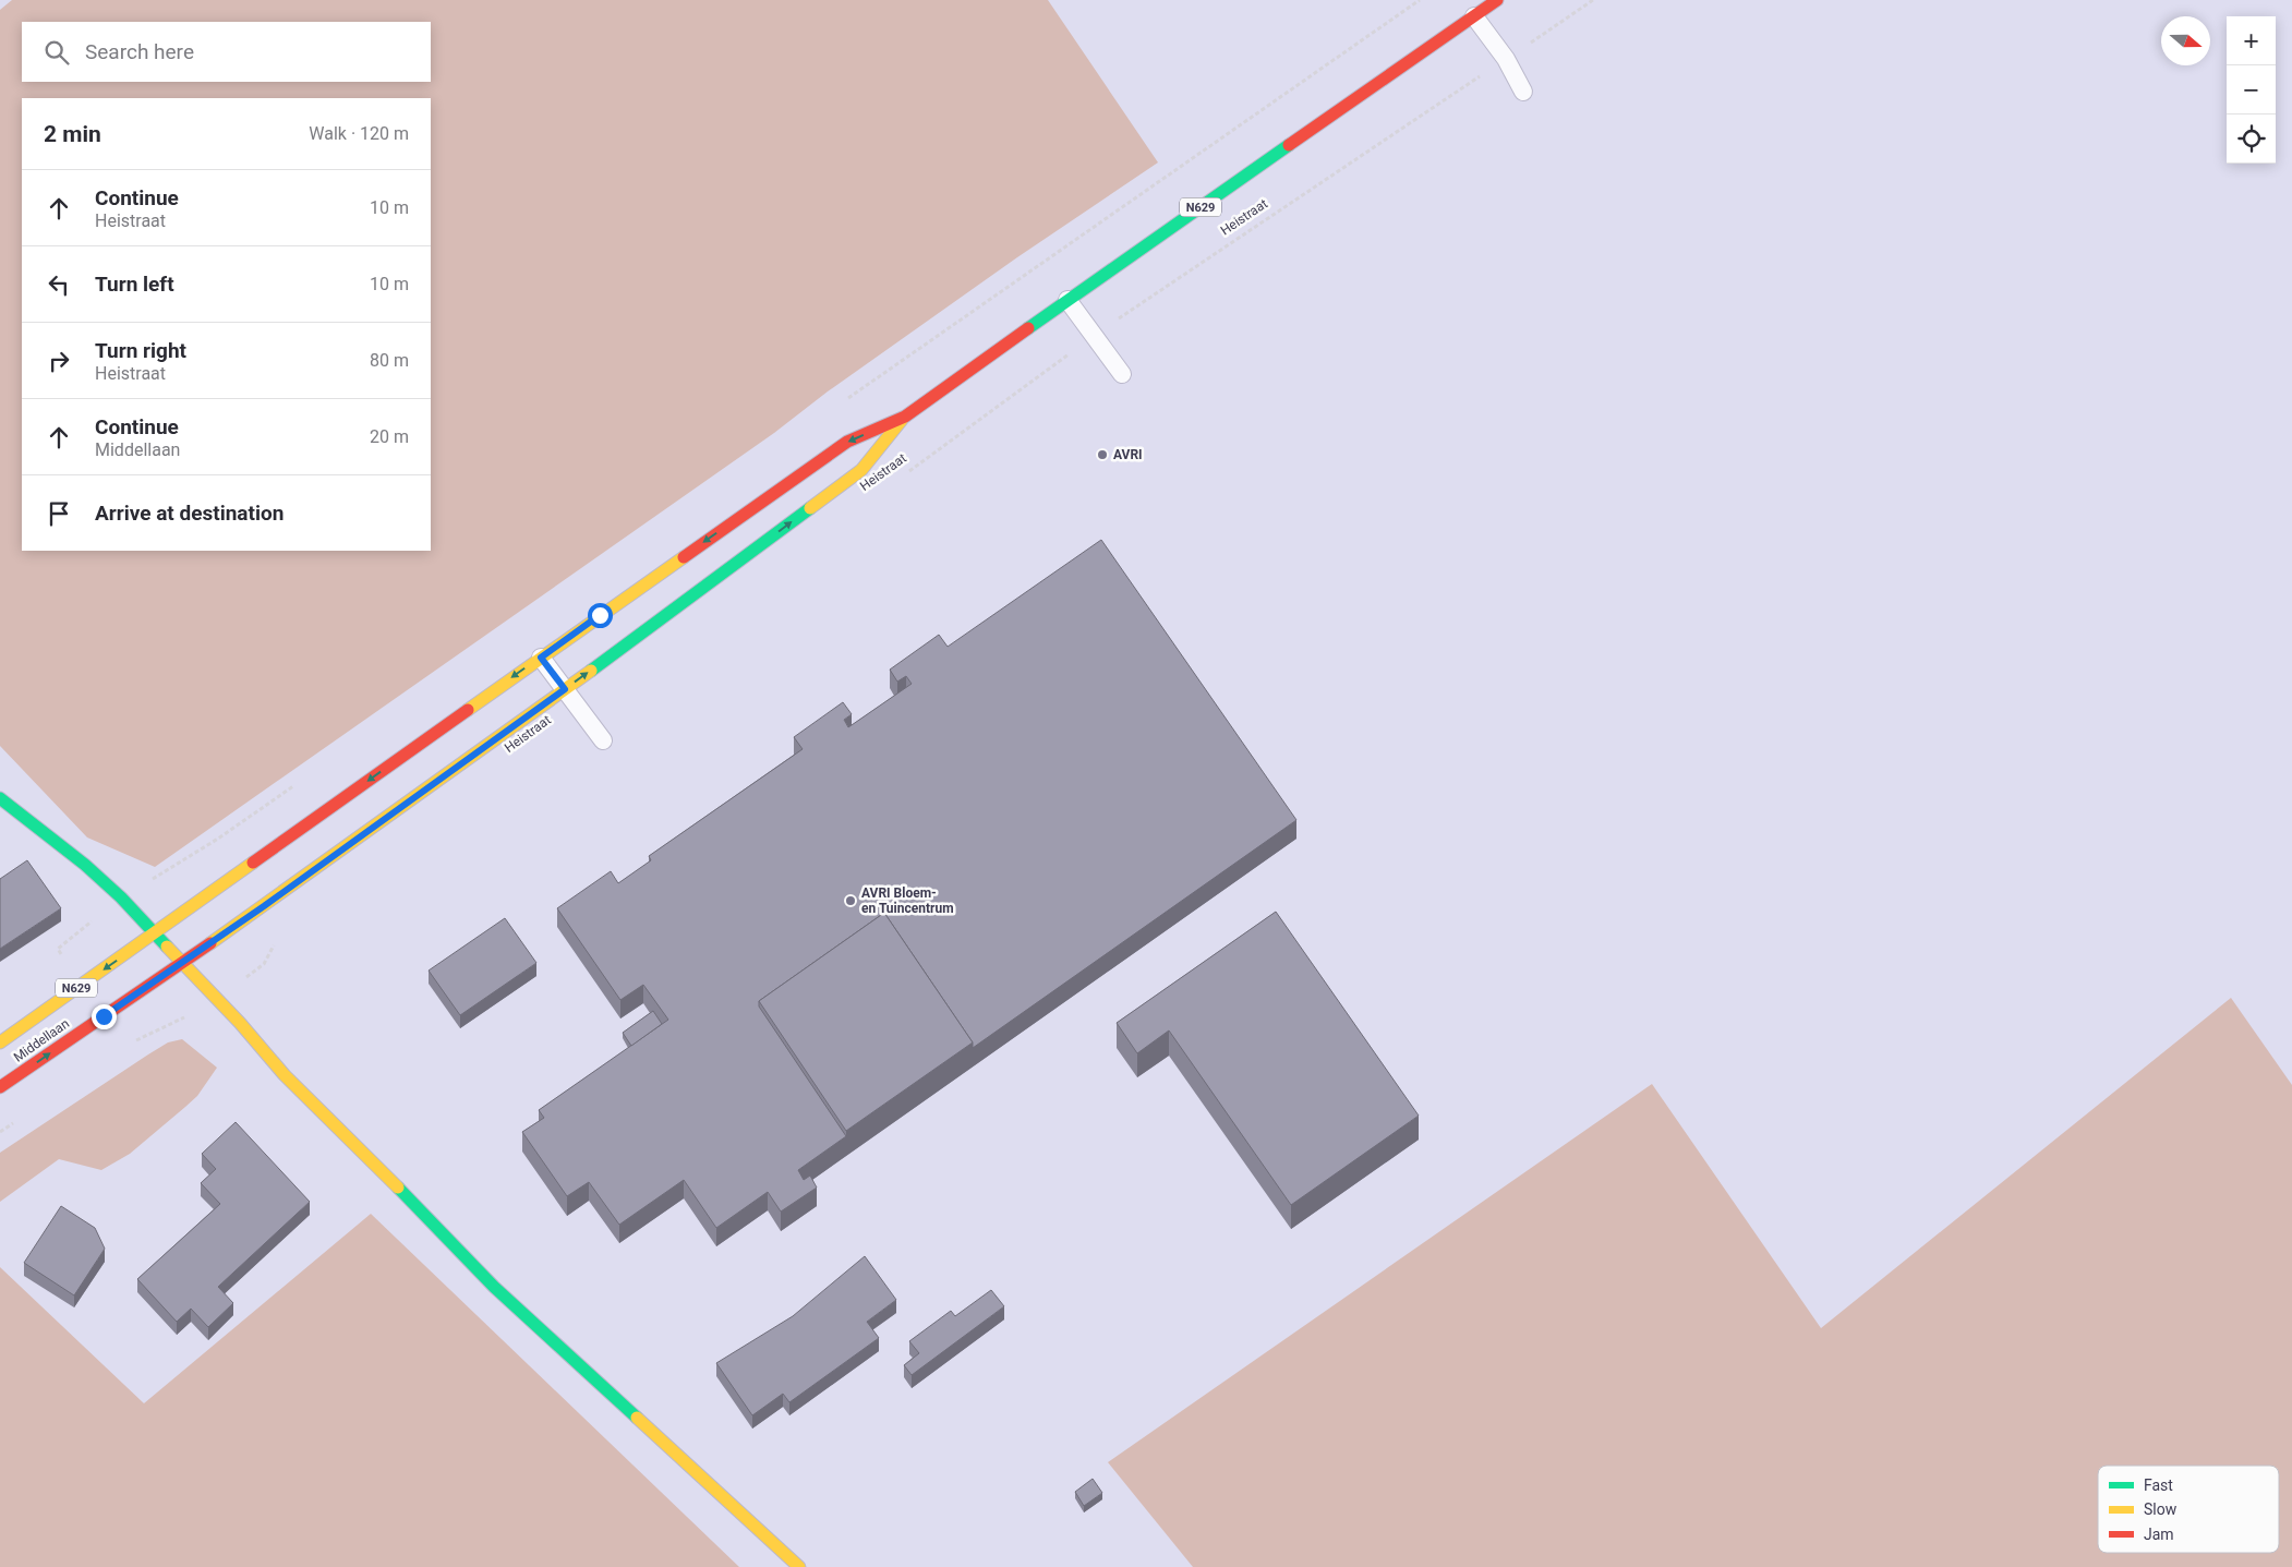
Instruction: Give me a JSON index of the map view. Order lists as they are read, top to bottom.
{
  "streets": {
    "main road": ["N629", "Heistraat", "Middellaan"]
  },
  "crossings": [
    ["Heistraat", "Middellaan"]
  ],
  "places": ["AVRI", "AVRI Bloem- en Tuincentrum"],
  "legend": ["Fast", "Slow", "Jam"],
  "north": "right",
  "page": {
    "map_buttons": ["+", "−"],
    "search": "Search here",
    "heading": ["2 min", "Walk · 120 m"],
    "list": [
      ["Continue", "Heistraat", "10 m"],
      ["Turn left", "10 m"],
      ["Turn right", "Heistraat", "80 m"],
      ["Continue", "Middellaan", "20 m"],
      "Arrive at destination"
    ]
  }
}
